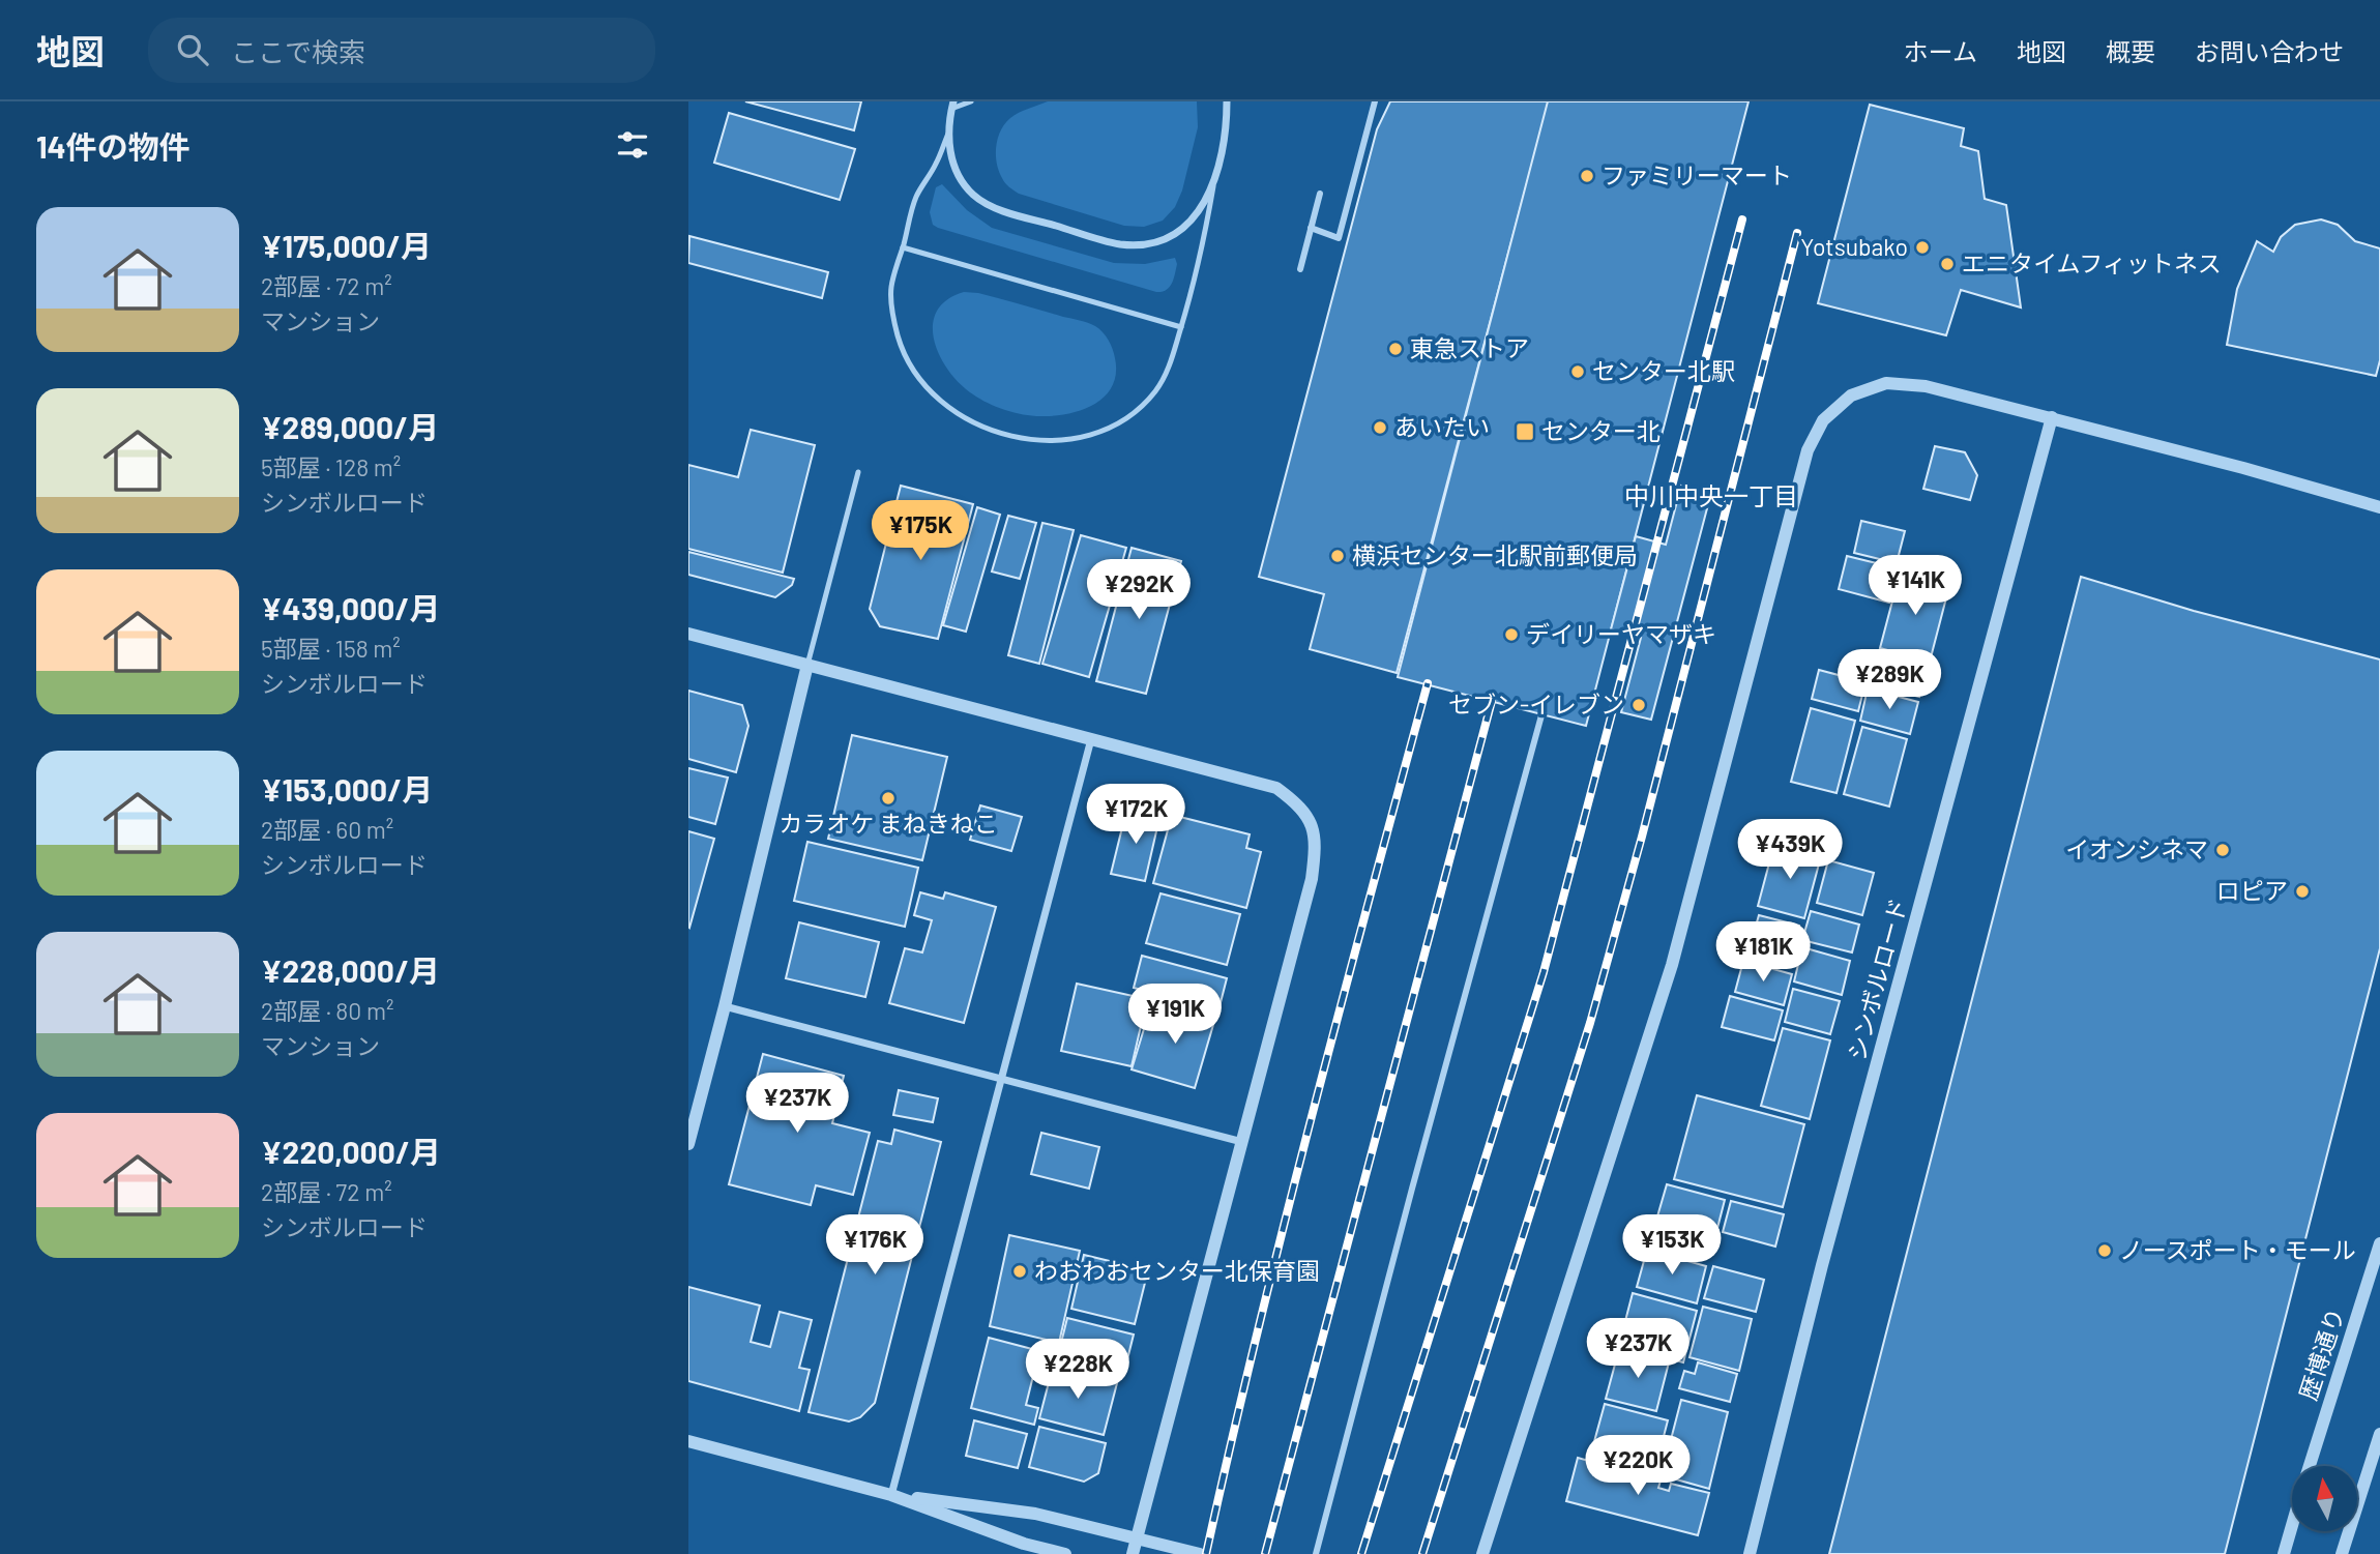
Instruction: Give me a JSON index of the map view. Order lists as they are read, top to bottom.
{
  "streets": {
    "street": ["シンボルロード", "歴博通り"]
  },
  "districts": ["中川中央一丁目"],
  "places": {
    "other": [
      "ファミリーマート",
      "Yotsubako",
      "エニタイムフィットネス",
      "東急ストア",
      "センター北駅",
      "あいたい",
      "横浜センター北駅前郵便局",
      "デイリーヤマザキ",
      "セブン-イレブン",
      "カラオケ まねきねこ",
      "イオンシネマ",
      "ロピア",
      "ノースポート・モール",
      "わおわおセンター北保育園"
    ],
    "transit": ["センター北"]
  },
  "north": "top",
  "page": {
    "header": "地図",
    "search": "ここで検索",
    "nav": [
      "ホーム",
      "地図",
      "概要",
      "お問い合わせ"
    ],
    "heading": "14件の物件",
    "list": [
      {
        "name": "¥175,000/月",
        "note": "2部屋 · 72 m² · マンション"
      },
      {
        "name": "¥289,000/月",
        "note": "5部屋 · 128 m² · シンボルロード"
      },
      {
        "name": "¥439,000/月",
        "note": "5部屋 · 158 m² · シンボルロード"
      },
      {
        "name": "¥153,000/月",
        "note": "2部屋 · 60 m² · シンボルロード"
      },
      {
        "name": "¥228,000/月",
        "note": "2部屋 · 80 m² · マンション"
      },
      {
        "name": "¥220,000/月",
        "note": "2部屋 · 72 m² · シンボルロード"
      }
    ],
    "price": [
      "¥175K",
      "¥141K",
      "¥292K",
      "¥289K",
      "¥172K",
      "¥439K",
      "¥181K",
      "¥191K",
      "¥237K",
      "¥176K",
      "¥153K",
      "¥237K",
      "¥228K",
      "¥220K"
    ]
  }
}
